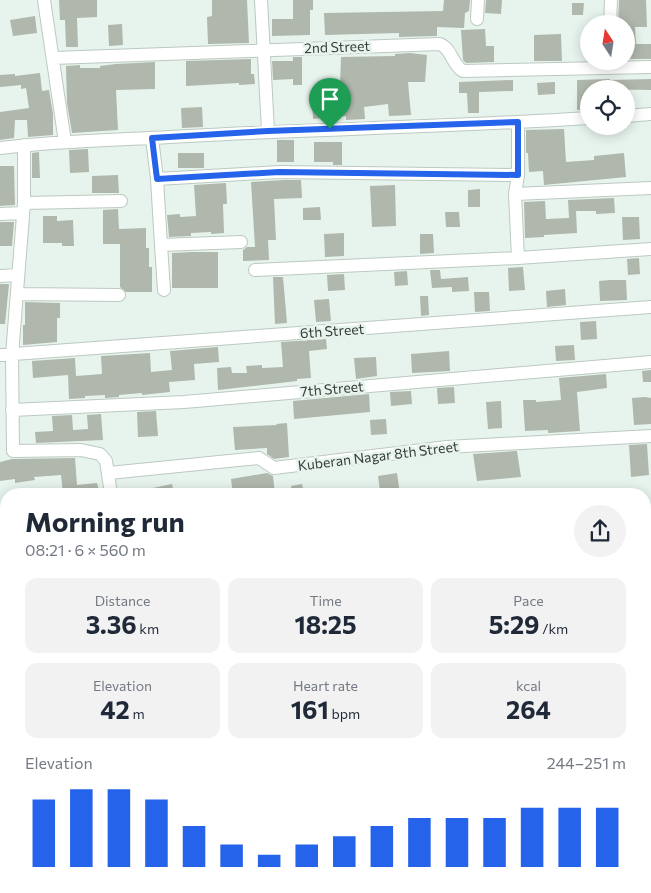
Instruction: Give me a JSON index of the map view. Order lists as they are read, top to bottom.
{
  "streets": {
    "street": [
      "2nd Street",
      "6th Street",
      "7th Street",
      "Kuberan Nagar 8th Street"
    ]
  },
  "north": "top",
  "page": {
    "heading": ["Morning run", "08:21 · 6 × 560 m"],
    "stats": [
      ["Distance", "3.36 km"],
      ["Time", "18:25"],
      ["Pace", "5:29 /km"],
      ["Elevation", "42 m"],
      ["Heart rate", "161 bpm"],
      ["kcal", "264"]
    ],
    "chart": ["Elevation", "244–251 m"]
  }
}
